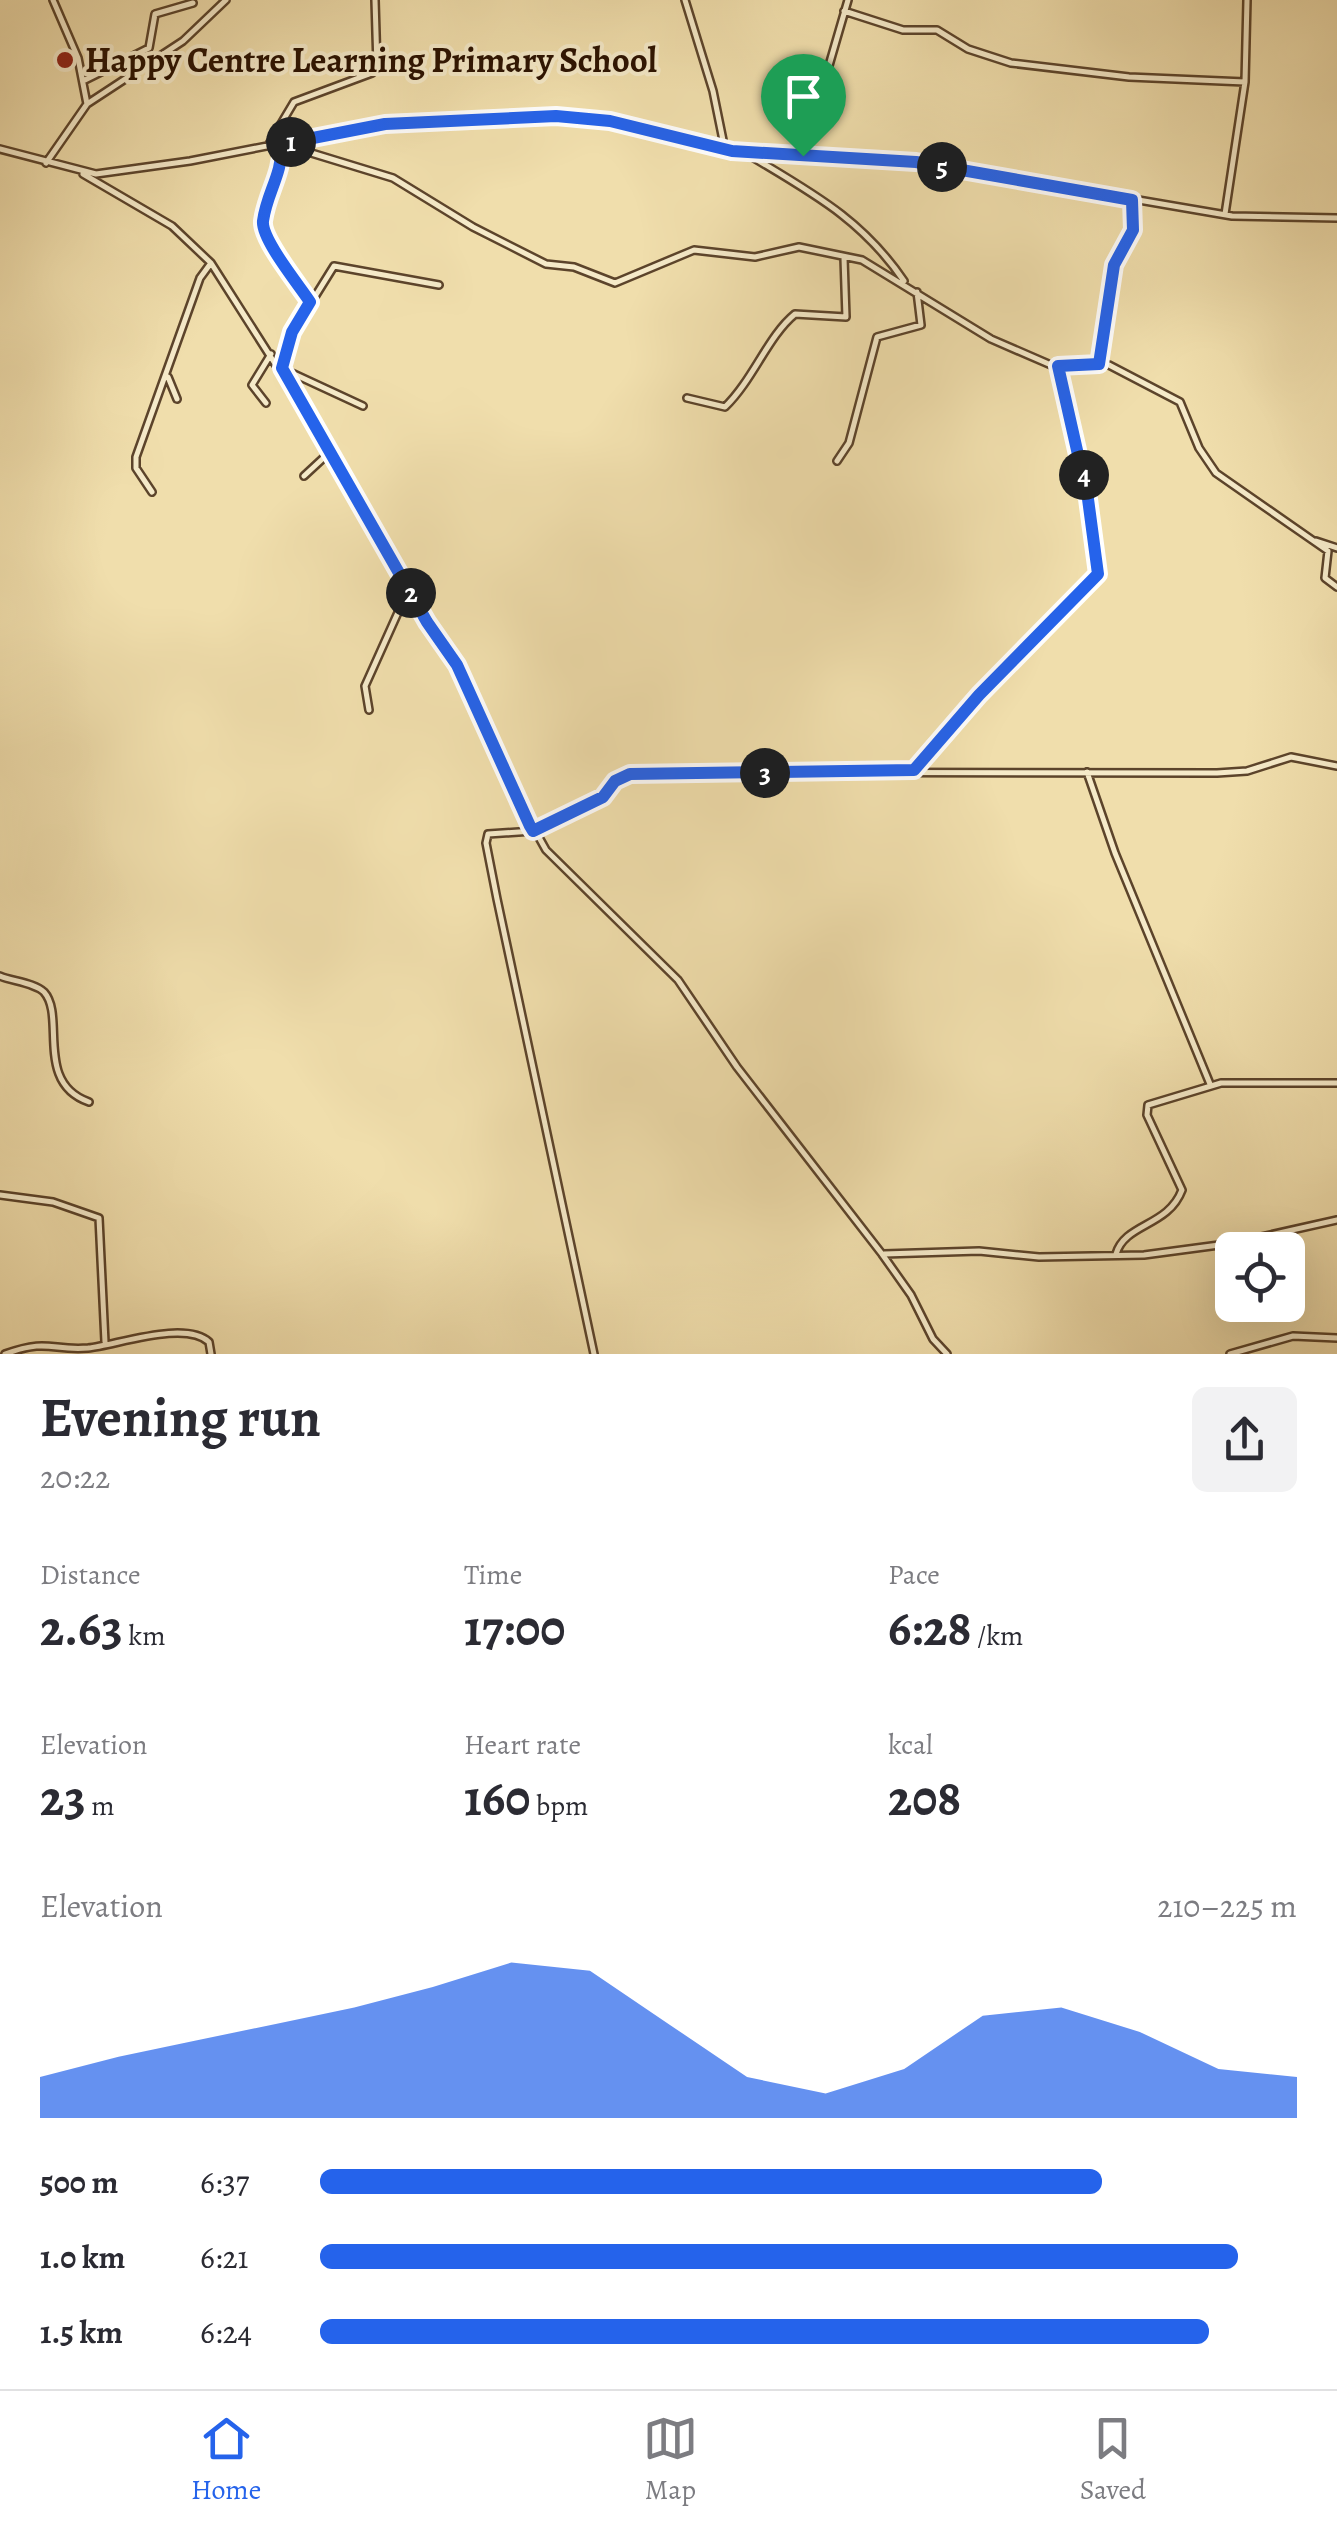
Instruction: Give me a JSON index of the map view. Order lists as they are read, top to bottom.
{
  "places": ["Happy Centre Learning Primary School"],
  "page": {
    "pins": [
      "1",
      "5",
      "4",
      "2",
      "3"
    ],
    "heading": ["Evening run", "20:22"],
    "stats": [
      ["Distance", "2.63 km"],
      ["Time", "17:00"],
      ["Pace", "6:28 /km"],
      ["Elevation", "23 m"],
      ["Heart rate", "160 bpm"],
      ["kcal", "208"]
    ],
    "chart": ["Elevation", "210–225 m"],
    "list": [
      {
        "name": "500 m",
        "note": "6:37"
      },
      {
        "name": "1.0 km",
        "note": "6:21"
      },
      {
        "name": "1.5 km",
        "note": "6:24"
      }
    ],
    "tabs": ["Home", "Map", "Saved"]
  }
}
